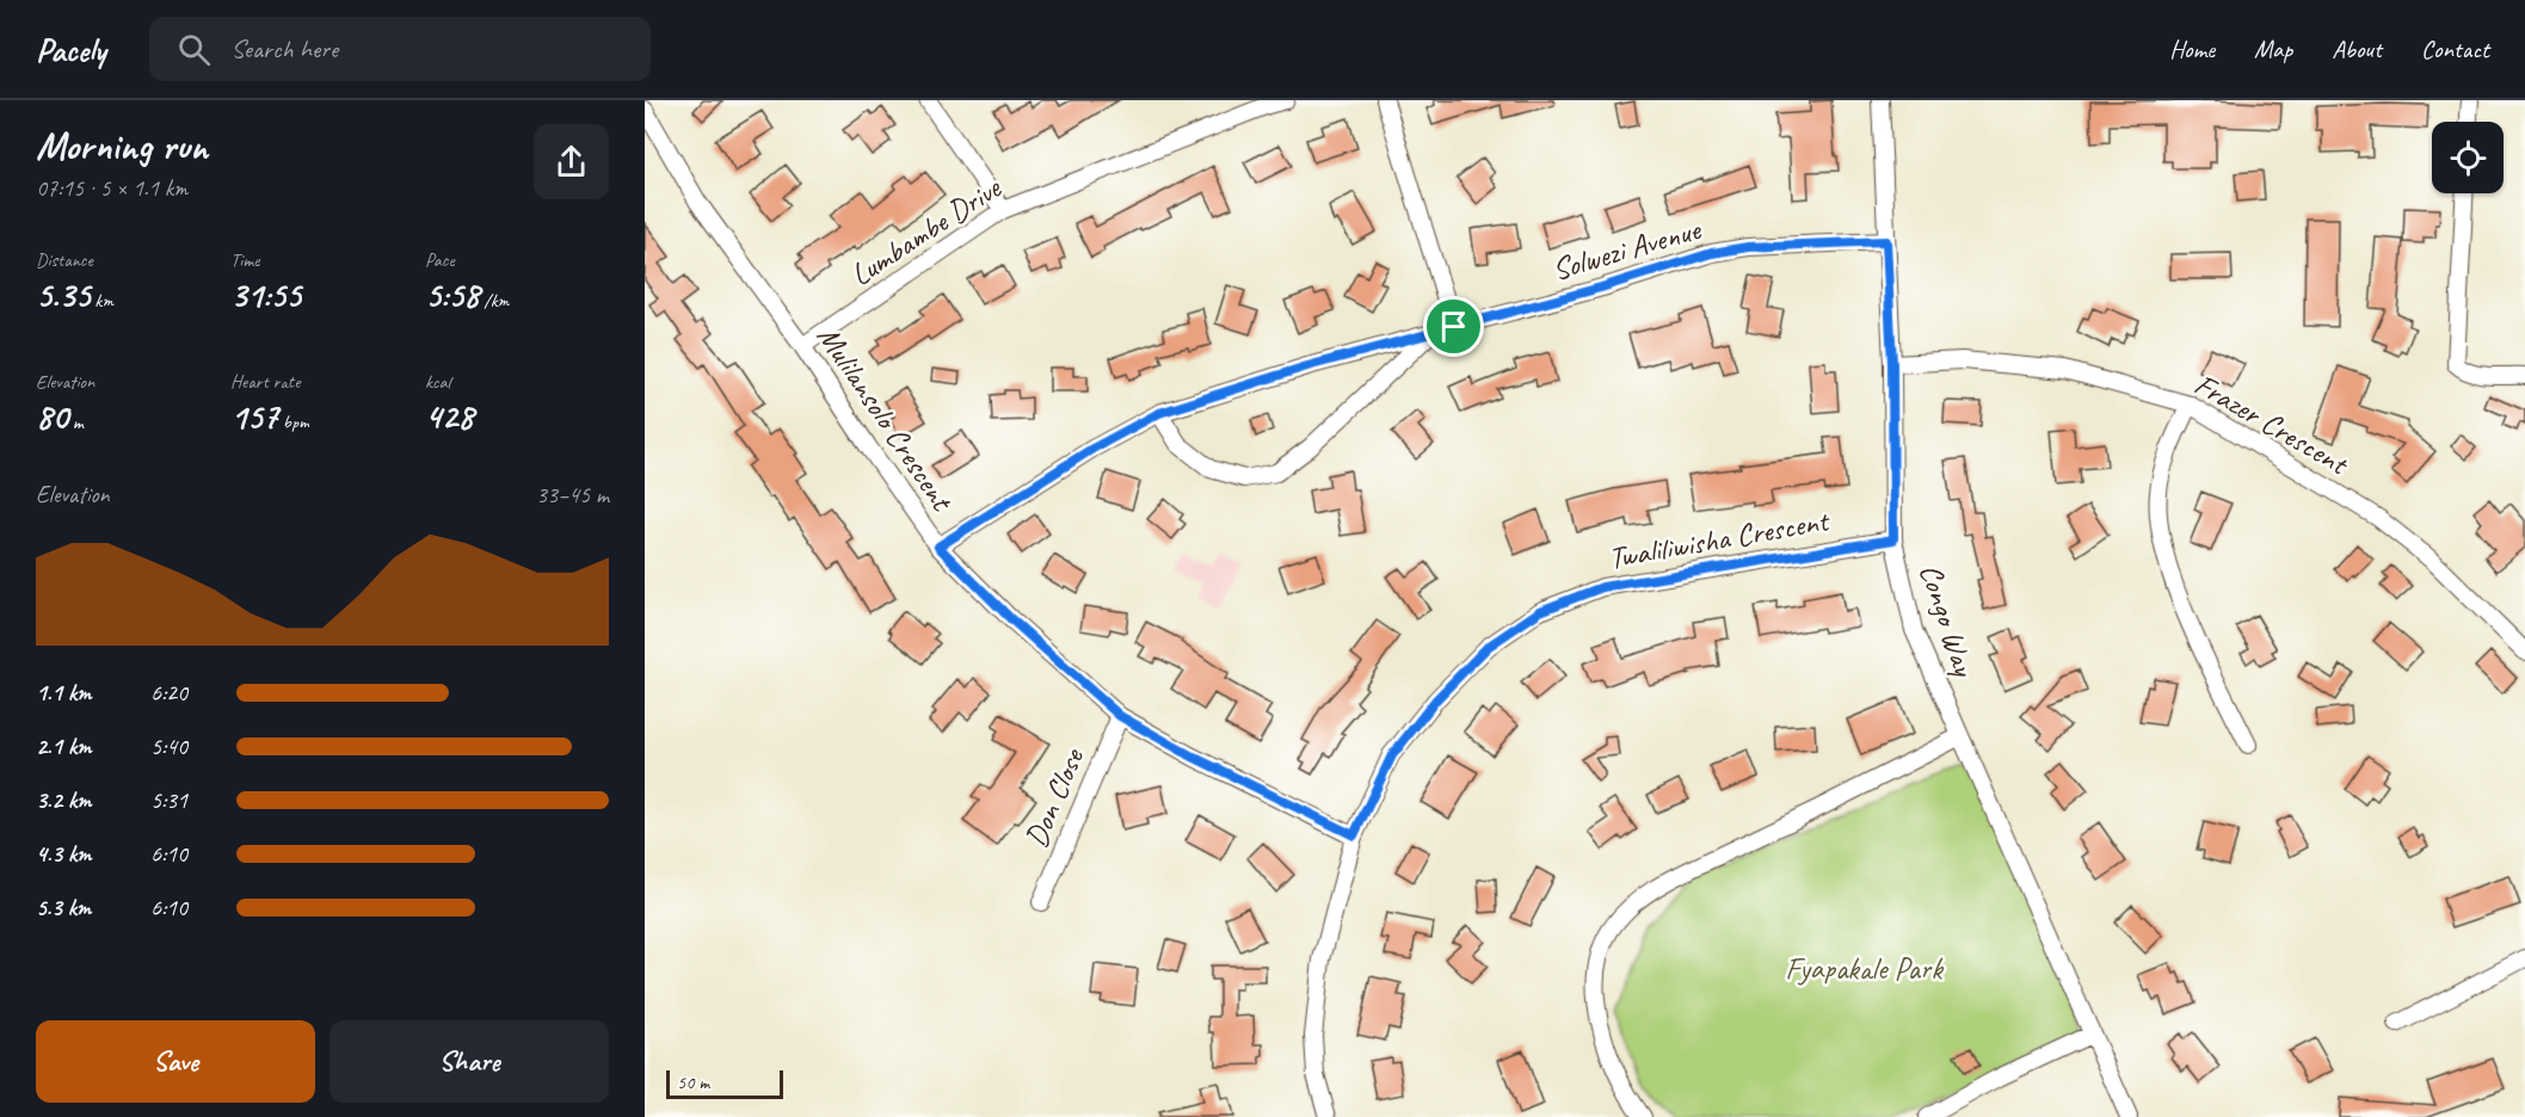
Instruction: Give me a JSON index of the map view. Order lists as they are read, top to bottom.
{
  "streets": {
    "street": [
      "Lumbambe Drive",
      "Solwezi Avenue",
      "Mulilansolo Crescent",
      "Frazer Crescent",
      "Twaliliwisha Crescent",
      "Congo Way",
      "Don Close"
    ]
  },
  "crossings": [
    ["Lumbambe Drive", "Mulilansolo Crescent"],
    ["Solwezi Avenue", "Mulilansolo Crescent"],
    ["Solwezi Avenue", "Congo Way"],
    ["Mulilansolo Crescent", "Twaliliwisha Crescent"],
    ["Mulilansolo Crescent", "Don Close"],
    ["Frazer Crescent", "Congo Way"],
    ["Twaliliwisha Crescent", "Congo Way"]
  ],
  "parks": ["Fyapakale Park"],
  "scale_bar": "50 m",
  "page": {
    "header": "Pacely",
    "search": "Search here",
    "nav": [
      "Home",
      "Map",
      "About",
      "Contact"
    ],
    "heading": ["Morning run", "07:15 · 5 × 1.1 km"],
    "stats": [
      ["Distance", "5.35 km"],
      ["Time", "31:55"],
      ["Pace", "5:58 /km"],
      ["Elevation", "80 m"],
      ["Heart rate", "157 bpm"],
      ["kcal", "428"]
    ],
    "chart": ["Elevation", "33–45 m"],
    "list": [
      {
        "name": "1.1 km",
        "note": "6:20"
      },
      {
        "name": "2.1 km",
        "note": "5:40"
      },
      {
        "name": "3.2 km",
        "note": "5:31"
      },
      {
        "name": "4.3 km",
        "note": "6:10"
      },
      {
        "name": "5.3 km",
        "note": "6:10"
      }
    ],
    "buttons": ["Save", "Share"],
    "scale": "50 m"
  }
}
